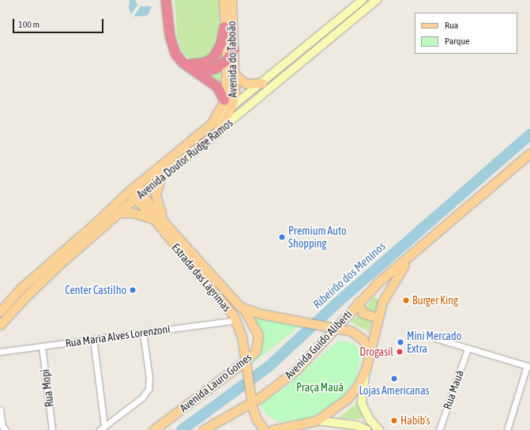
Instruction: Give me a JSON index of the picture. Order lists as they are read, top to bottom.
{
  "streets": {
    "main road": [
      "Avenida do Taboão",
      "Avenida Doutor Rudge Ramos",
      "Estrada das Lágrimas",
      "Avenida Guido Aliberti",
      "Avenida Lauro Gomes"
    ],
    "street": ["Rua Maria Alves Lorenzoni", "Rua Mopi", "Rua Mauá"]
  },
  "crossings": [
    ["Avenida do Taboão", "Avenida Doutor Rudge Ramos"],
    ["Avenida Doutor Rudge Ramos", "Estrada das Lágrimas"],
    ["Estrada das Lágrimas", "Rua Maria Alves Lorenzoni"],
    ["Estrada das Lágrimas", "Avenida Guido Aliberti"],
    ["Estrada das Lágrimas", "Avenida Lauro Gomes"],
    ["Rua Maria Alves Lorenzoni", "Rua Mopi"]
  ],
  "water": ["Ribeirão dos Meninos"],
  "parks": ["Praça Mauá"],
  "places": [
    "Premium Auto Shopping",
    "Center Castilho",
    "Burger King",
    "Mini Mercado Extra",
    "Drogasil",
    "Lojas Americanas",
    "Habib's"
  ],
  "legend": ["Rua", "Parque"],
  "scale_bar": "100 m"
}
